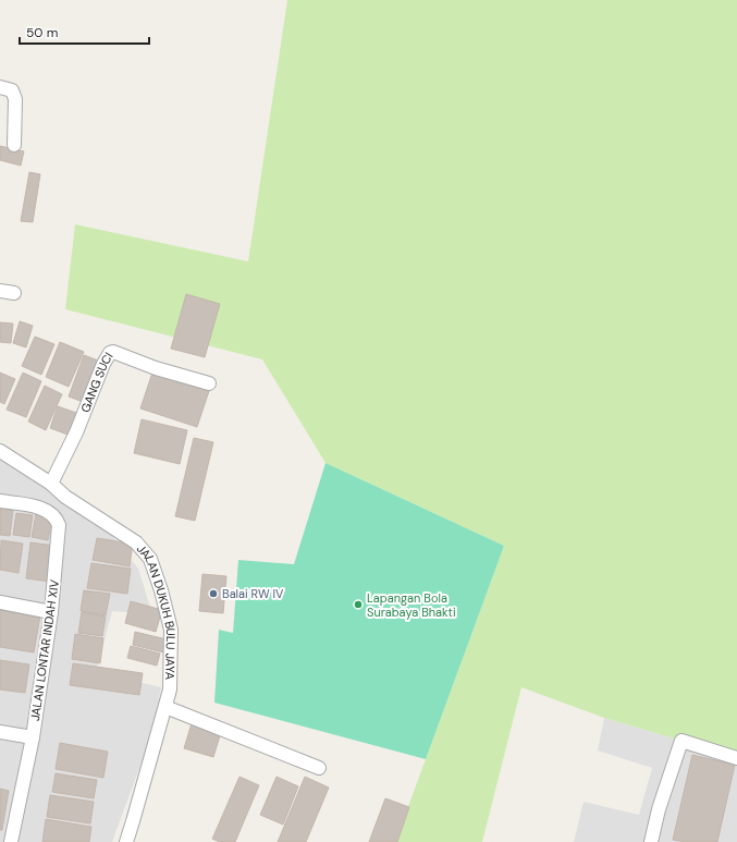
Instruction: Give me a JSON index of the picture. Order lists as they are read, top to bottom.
{
  "streets": {
    "street": ["GANG SUCI", "JALAN DUKUH BULU JAYA", "JALAN LONTAR INDAH XIV"]
  },
  "crossings": [
    ["GANG SUCI", "JALAN DUKUH BULU JAYA"]
  ],
  "places": ["Balai RW IV", "Lapangan Bola Surabaya Bhakti"],
  "scale_bar": "50 m"
}
